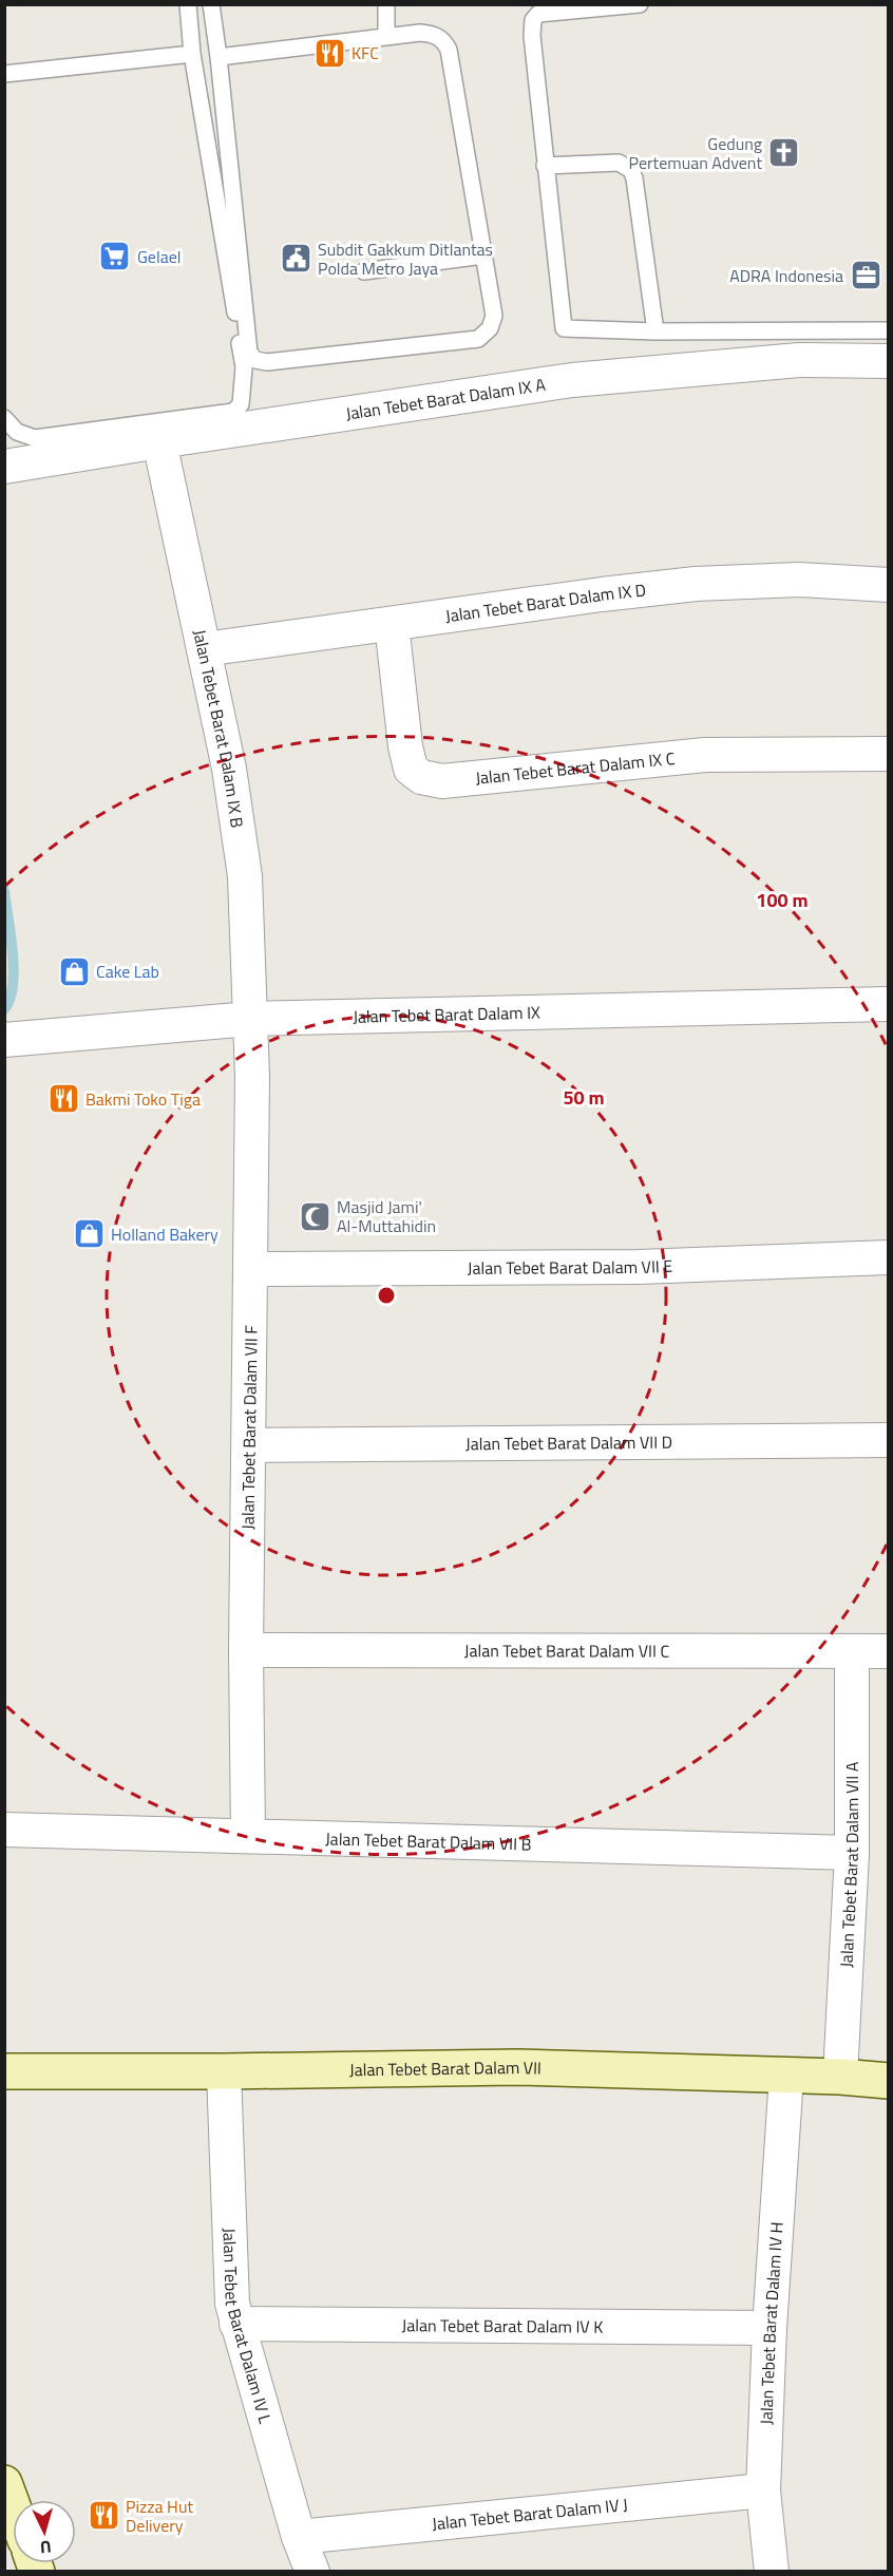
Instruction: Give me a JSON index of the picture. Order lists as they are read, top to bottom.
{
  "streets": {
    "street": [
      "Jalan Tebet Barat Dalam IX A",
      "Jalan Tebet Barat Dalam IX D",
      "Jalan Tebet Barat Dalam IX B",
      "Jalan Tebet Barat Dalam IX C",
      "Jalan Tebet Barat Dalam IX",
      "Jalan Tebet Barat Dalam VII E",
      "Jalan Tebet Barat Dalam VII F",
      "Jalan Tebet Barat Dalam VII D",
      "Jalan Tebet Barat Dalam VII C",
      "Jalan Tebet Barat Dalam VII B",
      "Jalan Tebet Barat Dalam VII A",
      "Jalan Tebet Barat Dalam VII",
      "Jalan Tebet Barat Dalam IV H",
      "Jalan Tebet Barat Dalam IV L",
      "Jalan Tebet Barat Dalam IV K",
      "Jalan Tebet Barat Dalam IV J"
    ]
  },
  "crossings": [
    ["Jalan Tebet Barat Dalam IX A", "Jalan Tebet Barat Dalam IX B"],
    ["Jalan Tebet Barat Dalam IX D", "Jalan Tebet Barat Dalam IX B"],
    ["Jalan Tebet Barat Dalam IX D", "Jalan Tebet Barat Dalam IX C"],
    ["Jalan Tebet Barat Dalam IX B", "Jalan Tebet Barat Dalam IX"],
    ["Jalan Tebet Barat Dalam IX B", "Jalan Tebet Barat Dalam VII F"],
    ["Jalan Tebet Barat Dalam IX", "Jalan Tebet Barat Dalam VII F"],
    ["Jalan Tebet Barat Dalam VII E", "Jalan Tebet Barat Dalam VII F"],
    ["Jalan Tebet Barat Dalam VII F", "Jalan Tebet Barat Dalam VII D"],
    ["Jalan Tebet Barat Dalam VII F", "Jalan Tebet Barat Dalam VII C"],
    ["Jalan Tebet Barat Dalam VII F", "Jalan Tebet Barat Dalam VII B"],
    ["Jalan Tebet Barat Dalam VII C", "Jalan Tebet Barat Dalam VII A"],
    ["Jalan Tebet Barat Dalam VII B", "Jalan Tebet Barat Dalam VII A"],
    ["Jalan Tebet Barat Dalam VII A", "Jalan Tebet Barat Dalam VII"],
    ["Jalan Tebet Barat Dalam VII", "Jalan Tebet Barat Dalam IV H"],
    ["Jalan Tebet Barat Dalam VII", "Jalan Tebet Barat Dalam IV L"],
    ["Jalan Tebet Barat Dalam IV H", "Jalan Tebet Barat Dalam IV K"],
    ["Jalan Tebet Barat Dalam IV H", "Jalan Tebet Barat Dalam IV J"],
    ["Jalan Tebet Barat Dalam IV L", "Jalan Tebet Barat Dalam IV K"],
    ["Jalan Tebet Barat Dalam IV L", "Jalan Tebet Barat Dalam IV J"]
  ],
  "places": {
    "restaurant": ["KFC", "Bakmi Toko Tiga", "Pizza Hut Delivery"],
    "church": ["Gedung Pertemuan Advent"],
    "supermarket": ["Gelael"],
    "public building": ["Subdit Gakkum Ditlantas Polda Metro Jaya"],
    "office": ["ADRA Indonesia"],
    "shop": ["Cake Lab", "Holland Bakery"],
    "mosque": ["Masjid Jami' Al-Muttahidin"]
  },
  "north": "bottom",
  "rings": ["100 m", "50 m"]
}
